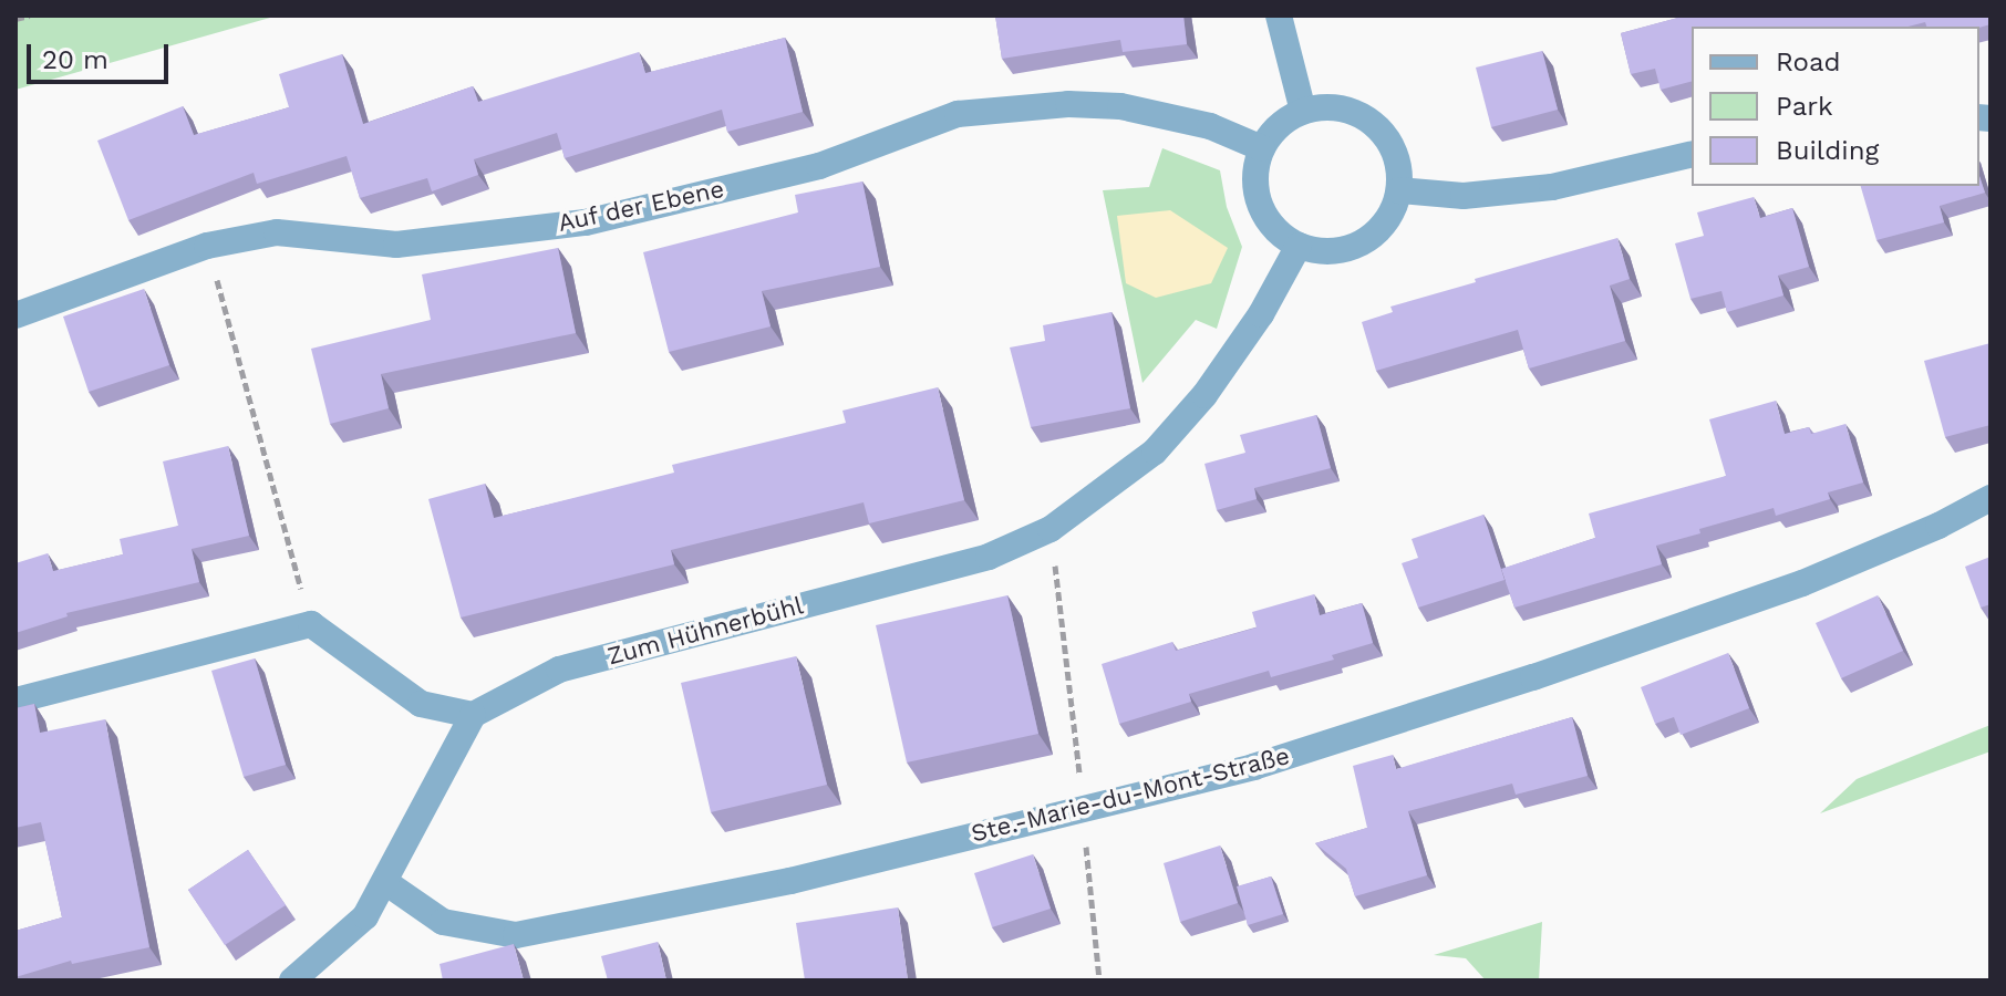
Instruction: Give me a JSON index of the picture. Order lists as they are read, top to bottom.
{
  "streets": {
    "street": ["Auf der Ebene", "Zum Hühnerbühl", "Ste.-Marie-du-Mont-Straße"]
  },
  "crossings": [
    ["Auf der Ebene", "Zum Hühnerbühl"]
  ],
  "legend": ["Road", "Park", "Building"],
  "scale_bar": "20 m"
}
